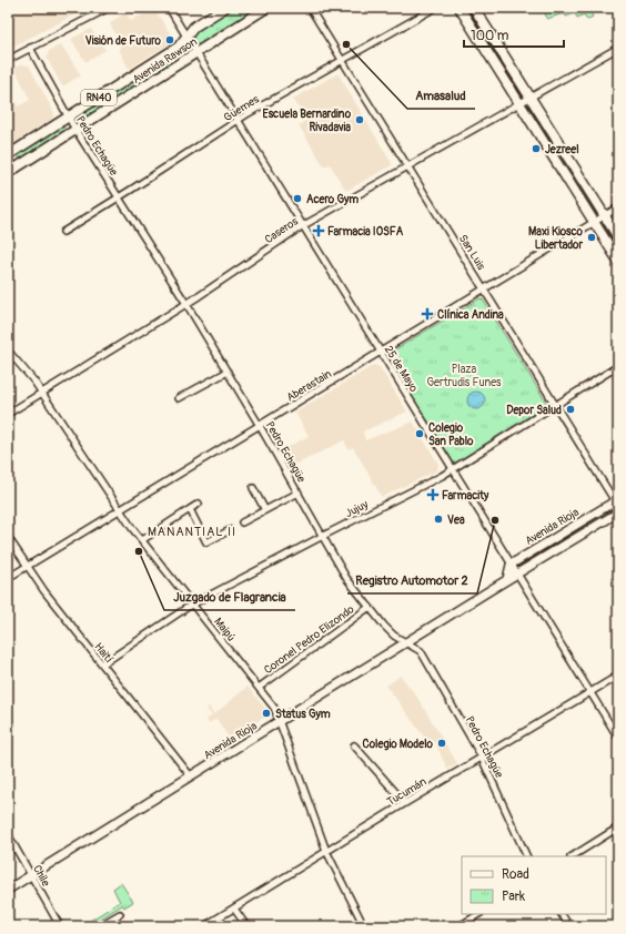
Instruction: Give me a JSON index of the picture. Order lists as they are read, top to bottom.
{
  "streets": {
    "main road": ["Avenida Rawson", "RN40", "Avenida Rioja"],
    "street": [
      "Güemes",
      "Pedro Echagüe",
      "Caseros",
      "San Luis",
      "25 de Mayo",
      "Aberastain",
      "Jujuy",
      "Maipú",
      "Coronel Pedro Elizondo",
      "Haití",
      "Tucumán",
      "Chile"
    ]
  },
  "crossings": [
    ["Avenida Rawson", "Pedro Echagüe"],
    ["Avenida Rawson", "25 de Mayo"],
    ["Güemes", "Pedro Echagüe"],
    ["Güemes", "San Luis"],
    ["Güemes", "25 de Mayo"],
    ["Pedro Echagüe", "Caseros"],
    ["Pedro Echagüe", "Aberastain"],
    ["Pedro Echagüe", "Jujuy"],
    ["Pedro Echagüe", "Avenida Rioja"],
    ["Pedro Echagüe", "Coronel Pedro Elizondo"],
    ["Pedro Echagüe", "Tucumán"],
    ["Caseros", "San Luis"],
    ["Caseros", "25 de Mayo"],
    ["Caseros", "Maipú"],
    ["San Luis", "Aberastain"],
    ["San Luis", "Jujuy"],
    ["San Luis", "Avenida Rioja"],
    ["25 de Mayo", "Aberastain"],
    ["25 de Mayo", "Jujuy"],
    ["25 de Mayo", "Avenida Rioja"],
    ["25 de Mayo", "Tucumán"],
    ["Aberastain", "Maipú"],
    ["Aberastain", "Haití"],
    ["Jujuy", "Maipú"],
    ["Jujuy", "Haití"],
    ["Avenida Rioja", "Maipú"],
    ["Avenida Rioja", "Haití"],
    ["Avenida Rioja", "Chile"],
    ["Maipú", "Coronel Pedro Elizondo"],
    ["Maipú", "Tucumán"]
  ],
  "districts": ["MANANTIAL II"],
  "parks": ["Plaza Gertrudis Funes"],
  "places": {
    "other": [
      "Visión de Futuro",
      "Amasalud",
      "Escuela Bernardino Rivadavia",
      "Jezreel",
      "Acero Gym",
      "Maxi Kiosco Libertador",
      "Depor Salud",
      "Colegio San Pablo",
      "Vea",
      "Registro Automotor 2",
      "Juzgado de Flagrancia",
      "Status Gym",
      "Colegio Modelo"
    ],
    "health": ["Farmacia IOSFA", "Clínica Andina", "Farmacity"]
  },
  "legend": ["Road", "Park"],
  "scale_bar": "100 m"
}
